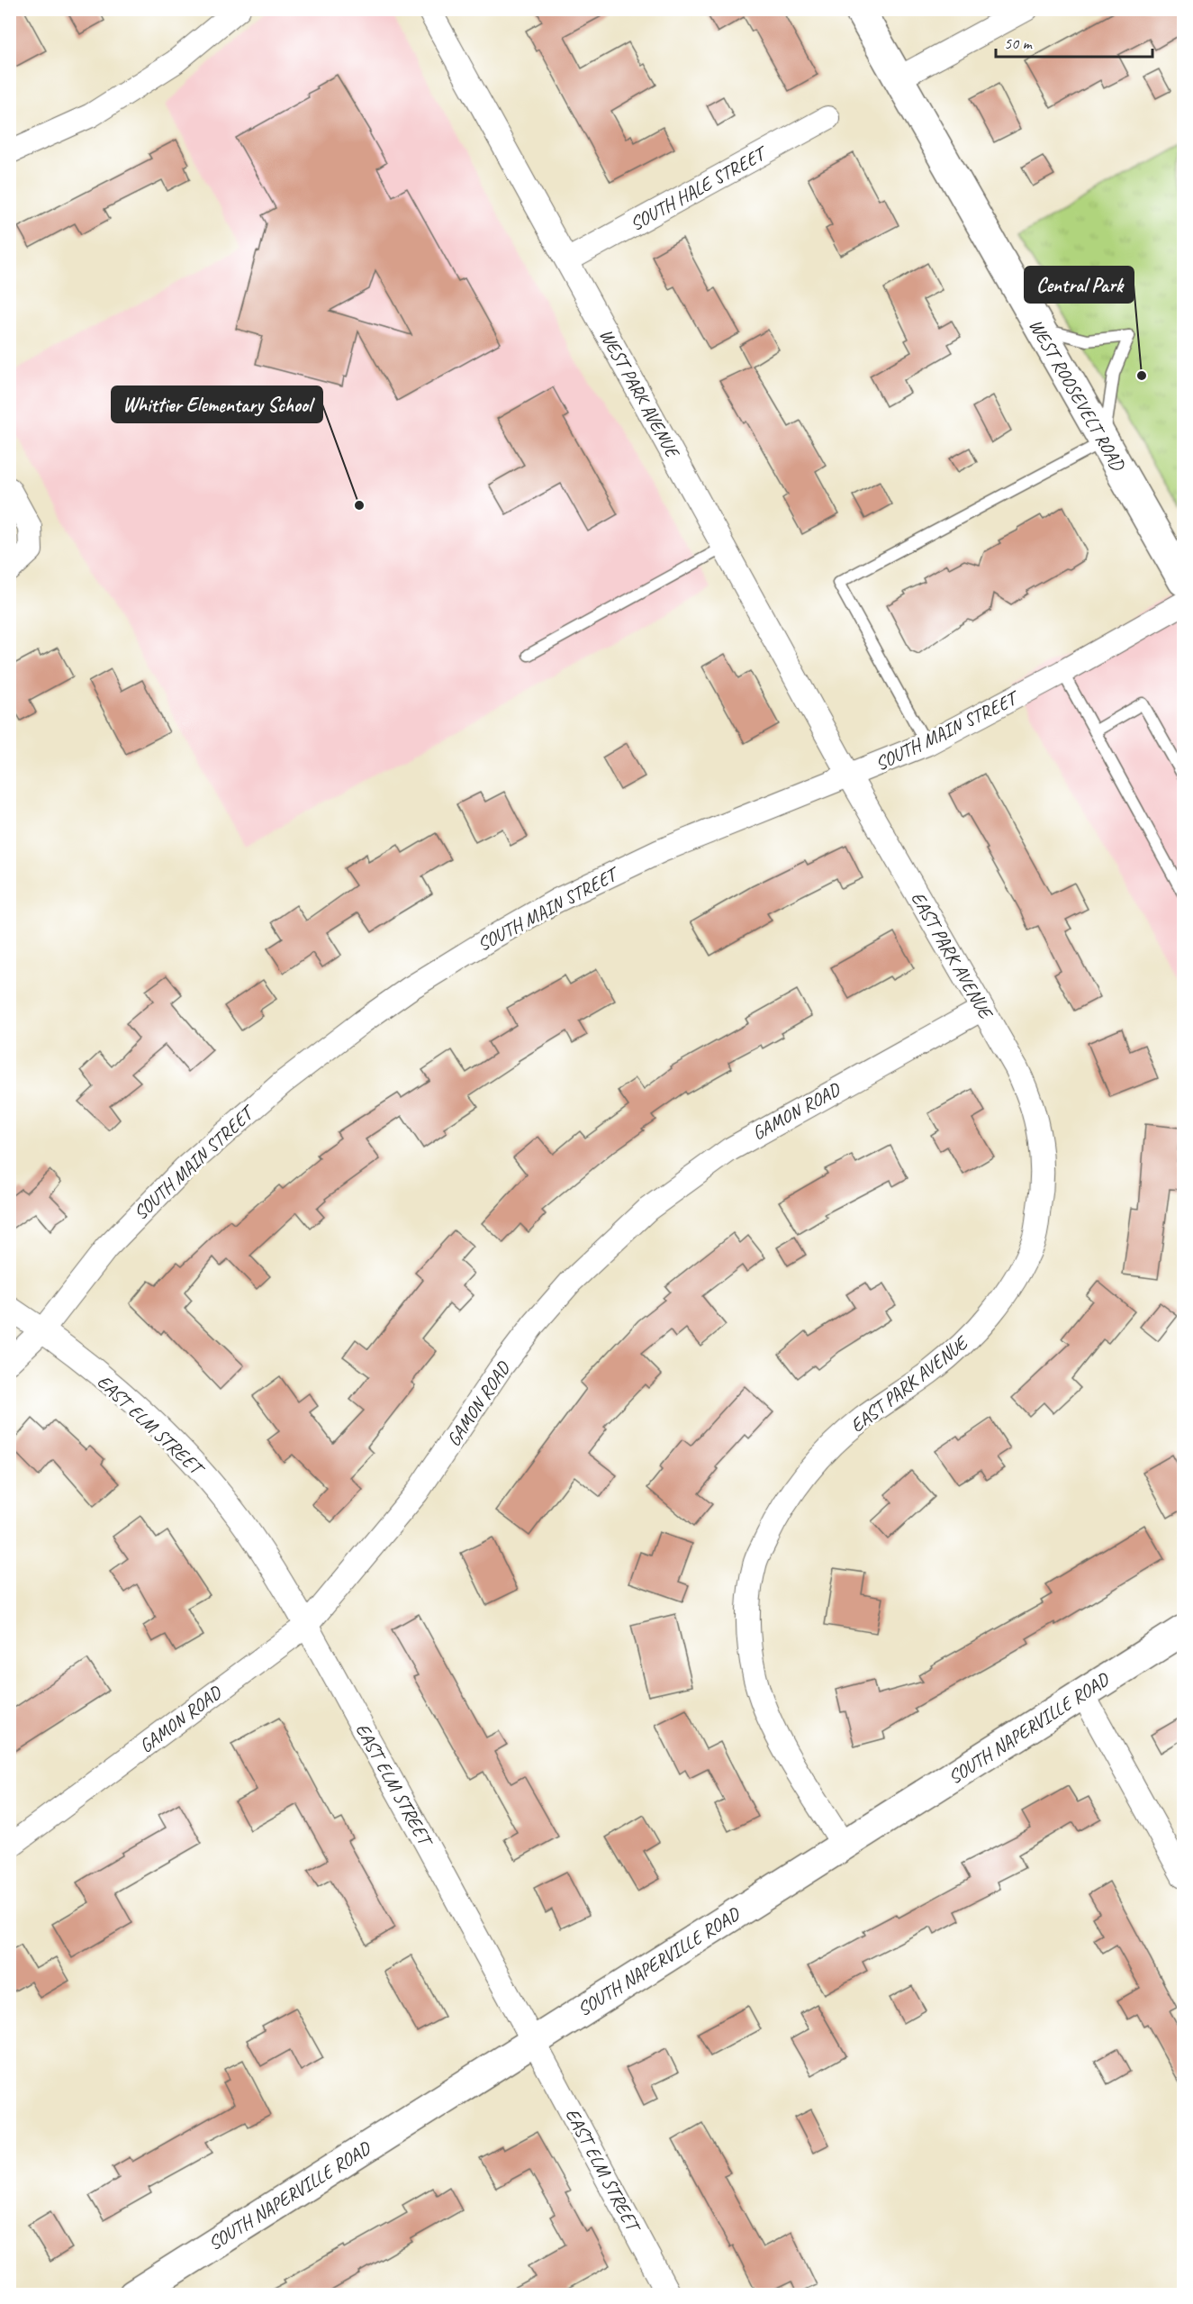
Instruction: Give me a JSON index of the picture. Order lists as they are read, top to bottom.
{
  "streets": {
    "main road": ["WEST ROOSEVELT ROAD", "SOUTH NAPERVILLE ROAD"],
    "street": [
      "SOUTH HALE STREET",
      "WEST PARK AVENUE",
      "SOUTH MAIN STREET",
      "EAST PARK AVENUE",
      "GAMON ROAD",
      "EAST ELM STREET"
    ]
  },
  "crossings": [
    ["SOUTH HALE STREET", "WEST PARK AVENUE"],
    ["WEST PARK AVENUE", "SOUTH MAIN STREET"],
    ["WEST PARK AVENUE", "EAST PARK AVENUE"],
    ["SOUTH MAIN STREET", "EAST PARK AVENUE"],
    ["SOUTH MAIN STREET", "EAST ELM STREET"],
    ["EAST PARK AVENUE", "GAMON ROAD"],
    ["EAST PARK AVENUE", "SOUTH NAPERVILLE ROAD"],
    ["GAMON ROAD", "EAST ELM STREET"],
    ["EAST ELM STREET", "SOUTH NAPERVILLE ROAD"]
  ],
  "places": ["Central Park", "Whittier Elementary School"],
  "scale_bar": "50 m"
}
